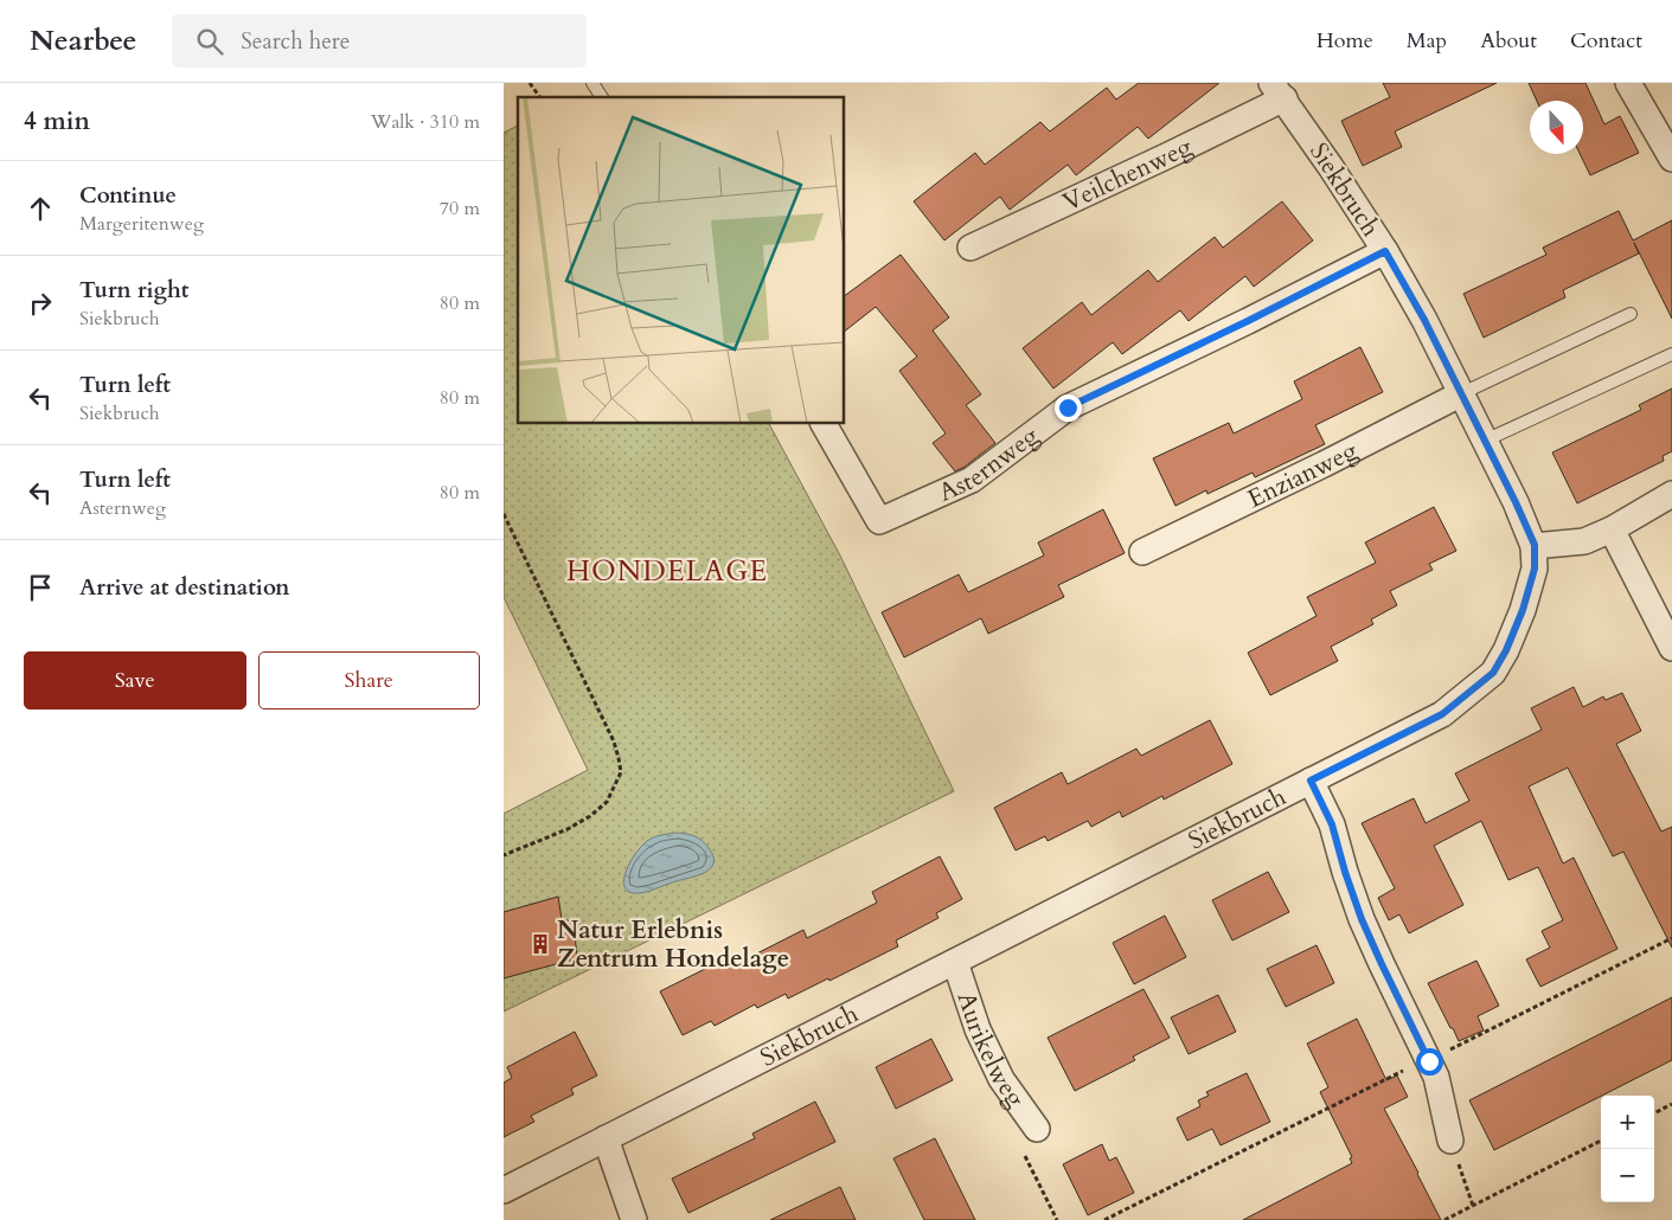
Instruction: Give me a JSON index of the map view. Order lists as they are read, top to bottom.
{
  "streets": {
    "street": [
      "Veilchenweg",
      "Siekbruch",
      "Asternweg",
      "Enzianweg",
      "Aurikelweg"
    ]
  },
  "crossings": [
    ["Veilchenweg", "Siekbruch"],
    ["Siekbruch", "Asternweg"],
    ["Siekbruch", "Enzianweg"],
    ["Siekbruch", "Aurikelweg"]
  ],
  "districts": ["HONDELAGE"],
  "places": {
    "building": ["Natur Erlebnis Zentrum Hondelage"]
  },
  "north": "bottom",
  "page": {
    "header": "Nearbee",
    "search": "Search here",
    "nav": [
      "Home",
      "Map",
      "About",
      "Contact"
    ],
    "heading": ["4 min", "Walk · 310 m"],
    "list": [
      ["Continue", "Margeritenweg", "70 m"],
      ["Turn right", "Siekbruch", "80 m"],
      ["Turn left", "Siekbruch", "80 m"],
      ["Turn left", "Asternweg", "80 m"],
      "Arrive at destination"
    ],
    "buttons": ["Save", "Share"],
    "map_buttons": ["+", "−"]
  }
}
